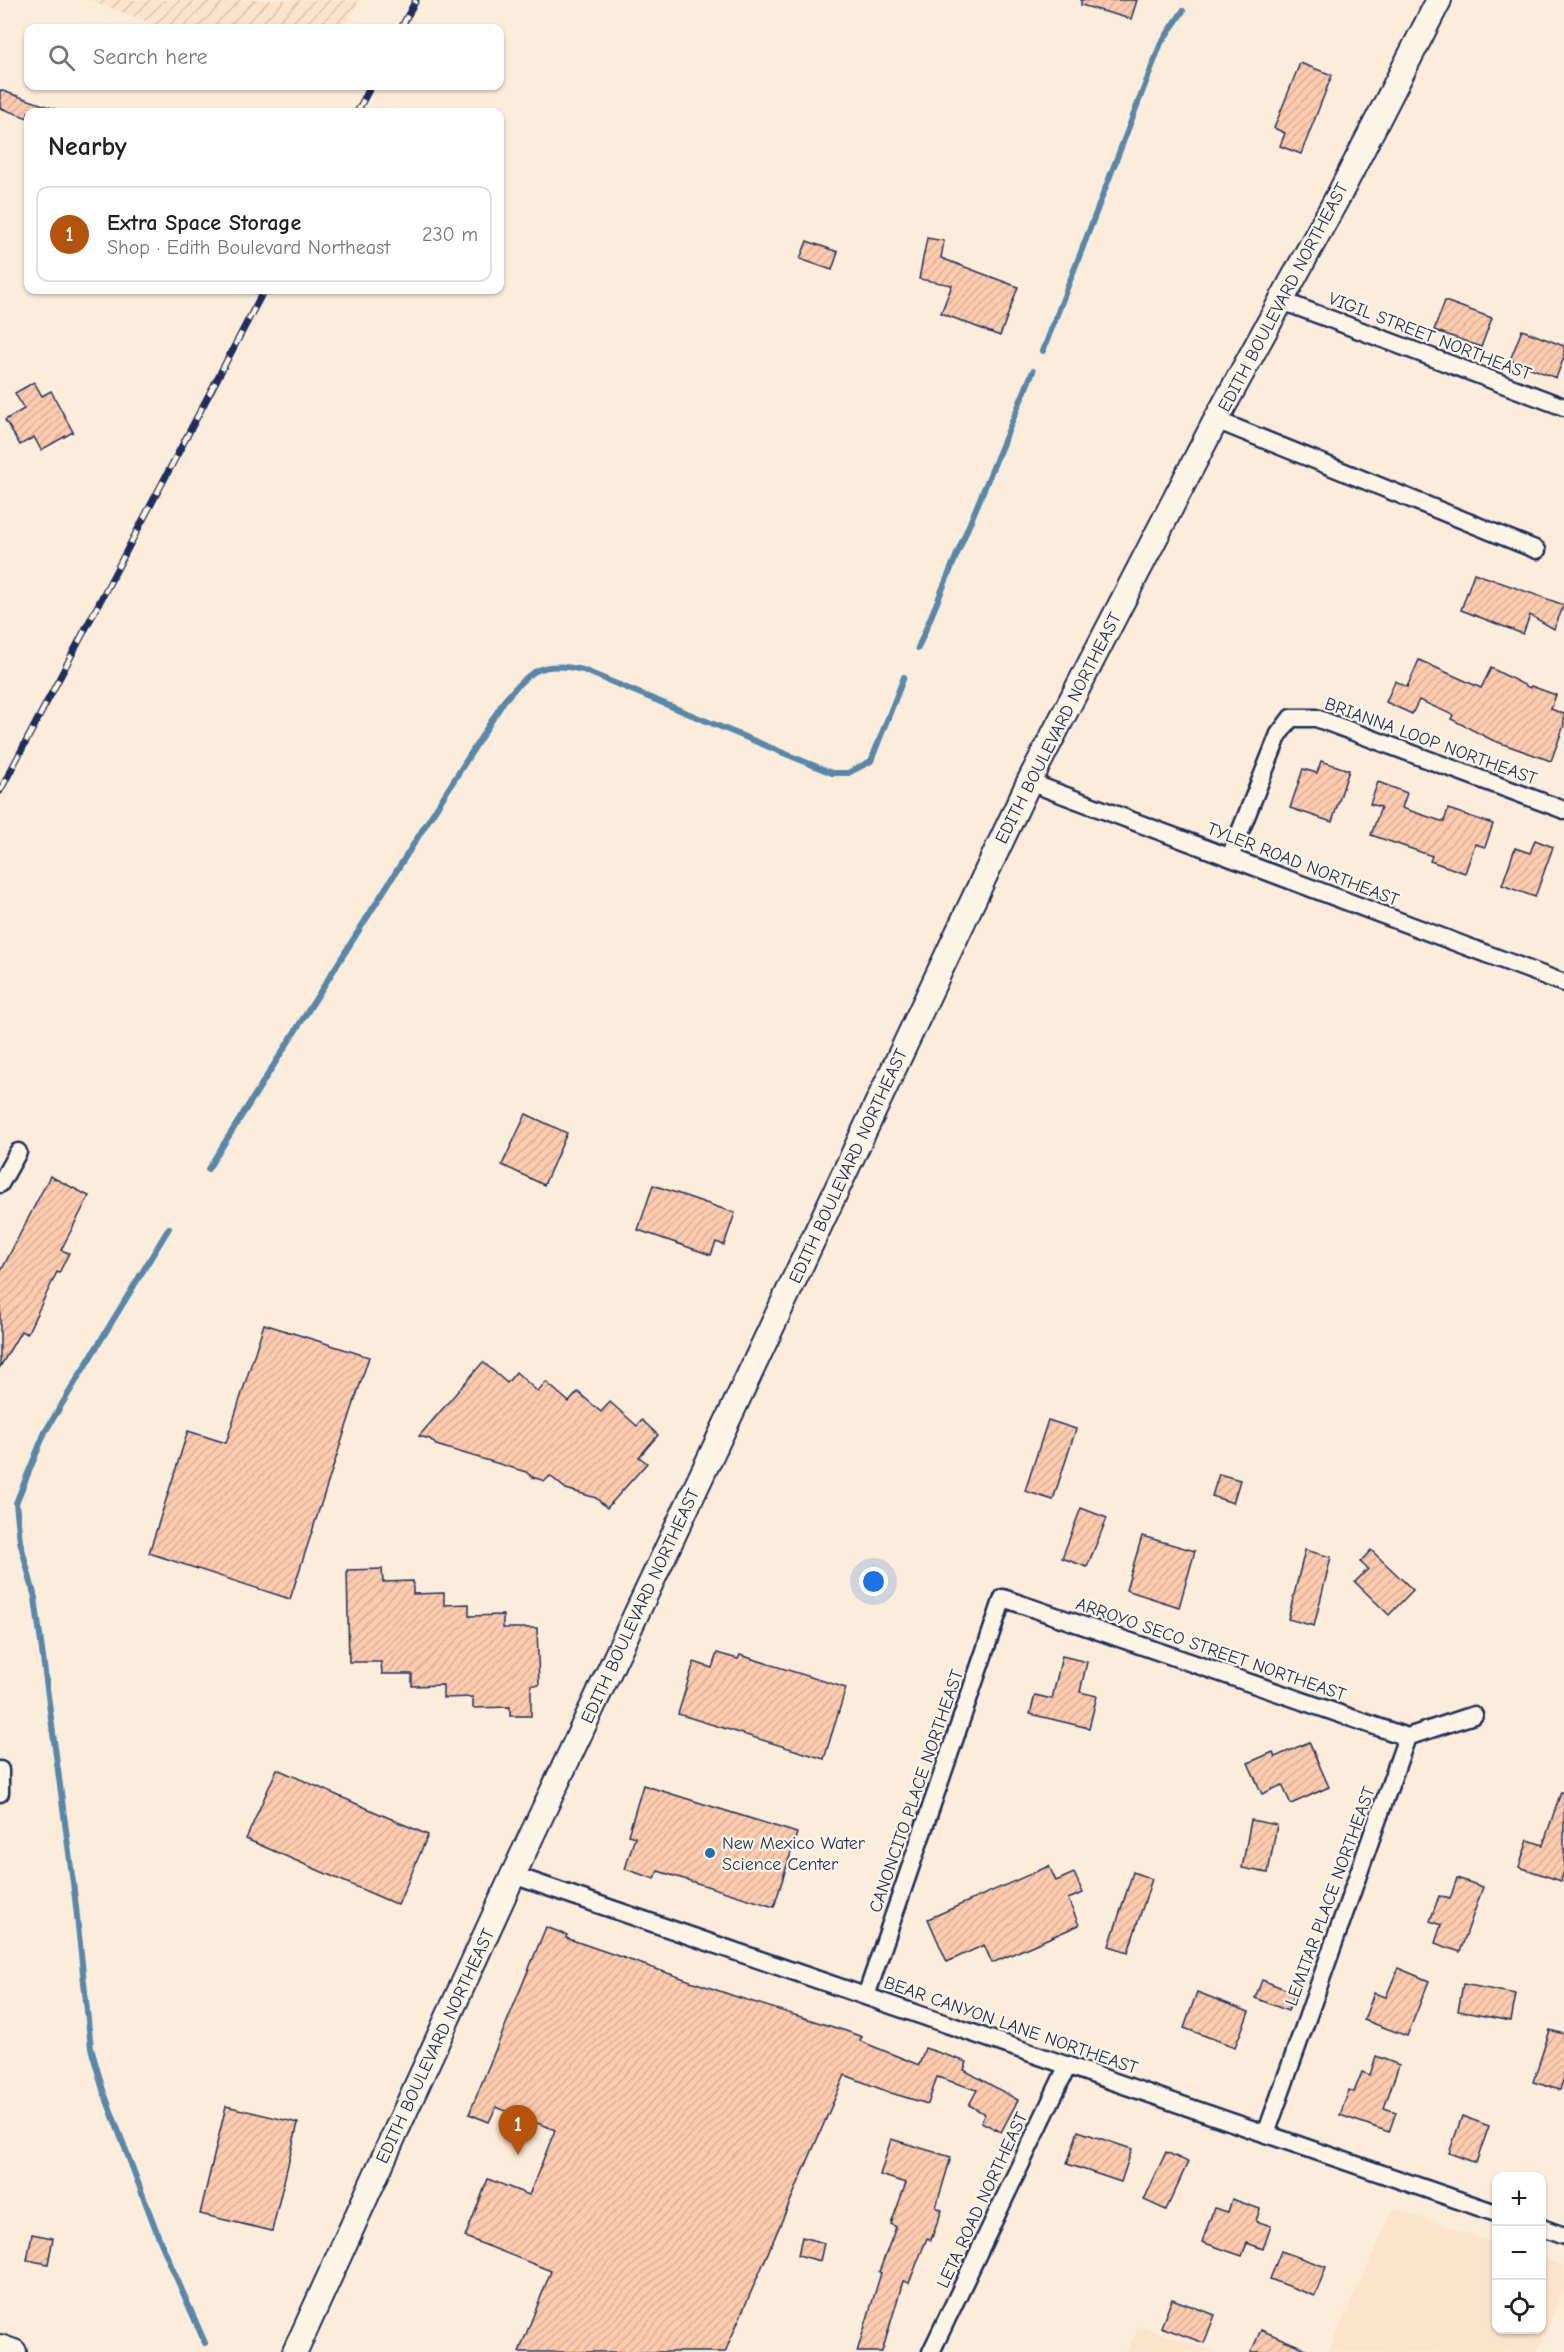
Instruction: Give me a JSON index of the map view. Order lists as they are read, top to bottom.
{
  "streets": {
    "street": [
      "EDITH BOULEVARD NORTHEAST",
      "VIGIL STREET NORTHEAST",
      "BRIANNA LOOP NORTHEAST",
      "TYLER ROAD NORTHEAST",
      "ARROYO SECO STREET NORTHEAST",
      "CANONCITO PLACE NORTHEAST",
      "LEMITAR PLACE NORTHEAST",
      "BEAR CANYON LANE NORTHEAST",
      "LETA ROAD NORTHEAST"
    ]
  },
  "crossings": [
    ["EDITH BOULEVARD NORTHEAST", "VIGIL STREET NORTHEAST"],
    ["EDITH BOULEVARD NORTHEAST", "TYLER ROAD NORTHEAST"],
    ["EDITH BOULEVARD NORTHEAST", "BEAR CANYON LANE NORTHEAST"],
    ["BRIANNA LOOP NORTHEAST", "TYLER ROAD NORTHEAST"],
    ["ARROYO SECO STREET NORTHEAST", "CANONCITO PLACE NORTHEAST"],
    ["ARROYO SECO STREET NORTHEAST", "LEMITAR PLACE NORTHEAST"],
    ["CANONCITO PLACE NORTHEAST", "BEAR CANYON LANE NORTHEAST"],
    ["LEMITAR PLACE NORTHEAST", "BEAR CANYON LANE NORTHEAST"],
    ["BEAR CANYON LANE NORTHEAST", "LETA ROAD NORTHEAST"]
  ],
  "places": ["New Mexico Water Science Center"],
  "page": {
    "search": "Search here",
    "heading": "Nearby",
    "list": [
      {
        "mark": "1",
        "name": "Extra Space Storage",
        "note": "Shop · Edith Boulevard Northeast",
        "value": "230 m"
      }
    ],
    "pins": "1",
    "map_buttons": ["+", "−"]
  }
}
